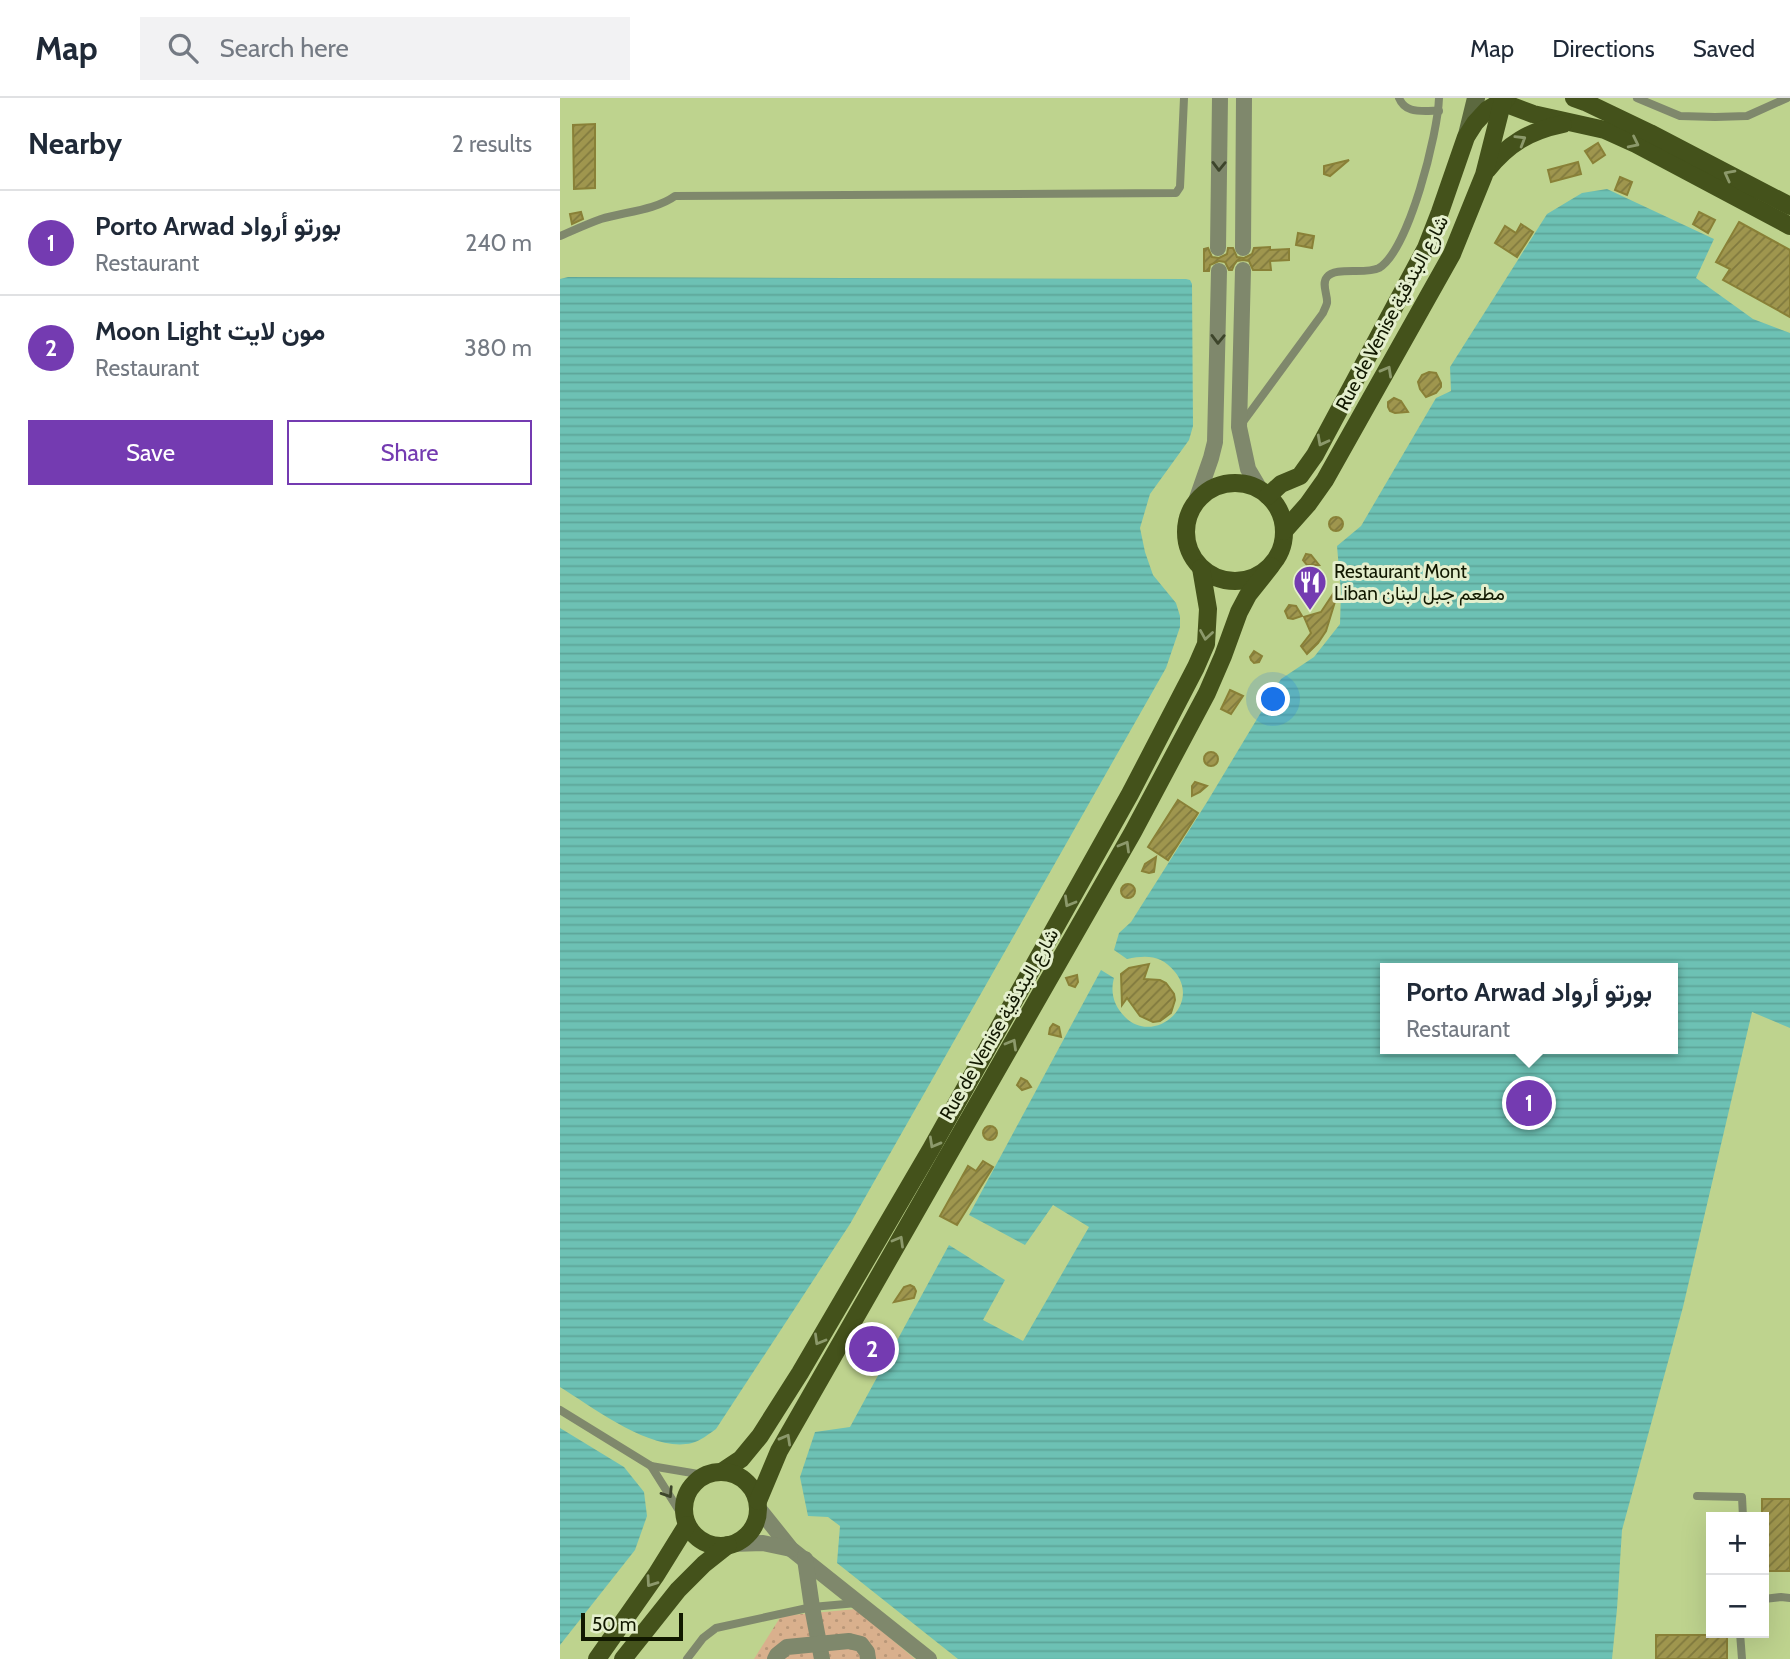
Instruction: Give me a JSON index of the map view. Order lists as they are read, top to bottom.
{
  "streets": {
    "main road": ["Rue de Venise شارع البندقية"]
  },
  "places": {
    "restaurant": ["Restaurant Mont Liban مطعم جبل لبنان"]
  },
  "scale_bar": "50 m",
  "page": {
    "header": "Map",
    "search": "Search here",
    "nav": ["Map", "Directions", "Saved"],
    "heading": ["Nearby", "2 results"],
    "list": [
      {
        "mark": "1",
        "name": "Porto Arwad بورتو أرواد",
        "note": "Restaurant",
        "value": "240 m"
      },
      {
        "mark": "2",
        "name": "Moon Light مون لايت",
        "note": "Restaurant",
        "value": "380 m"
      }
    ],
    "buttons": ["Save", "Share"],
    "popup": ["Porto Arwad بورتو أرواد", "Restaurant"],
    "pins": ["1", "2"],
    "map_buttons": ["+", "−"],
    "scale": "50 m"
  }
}
